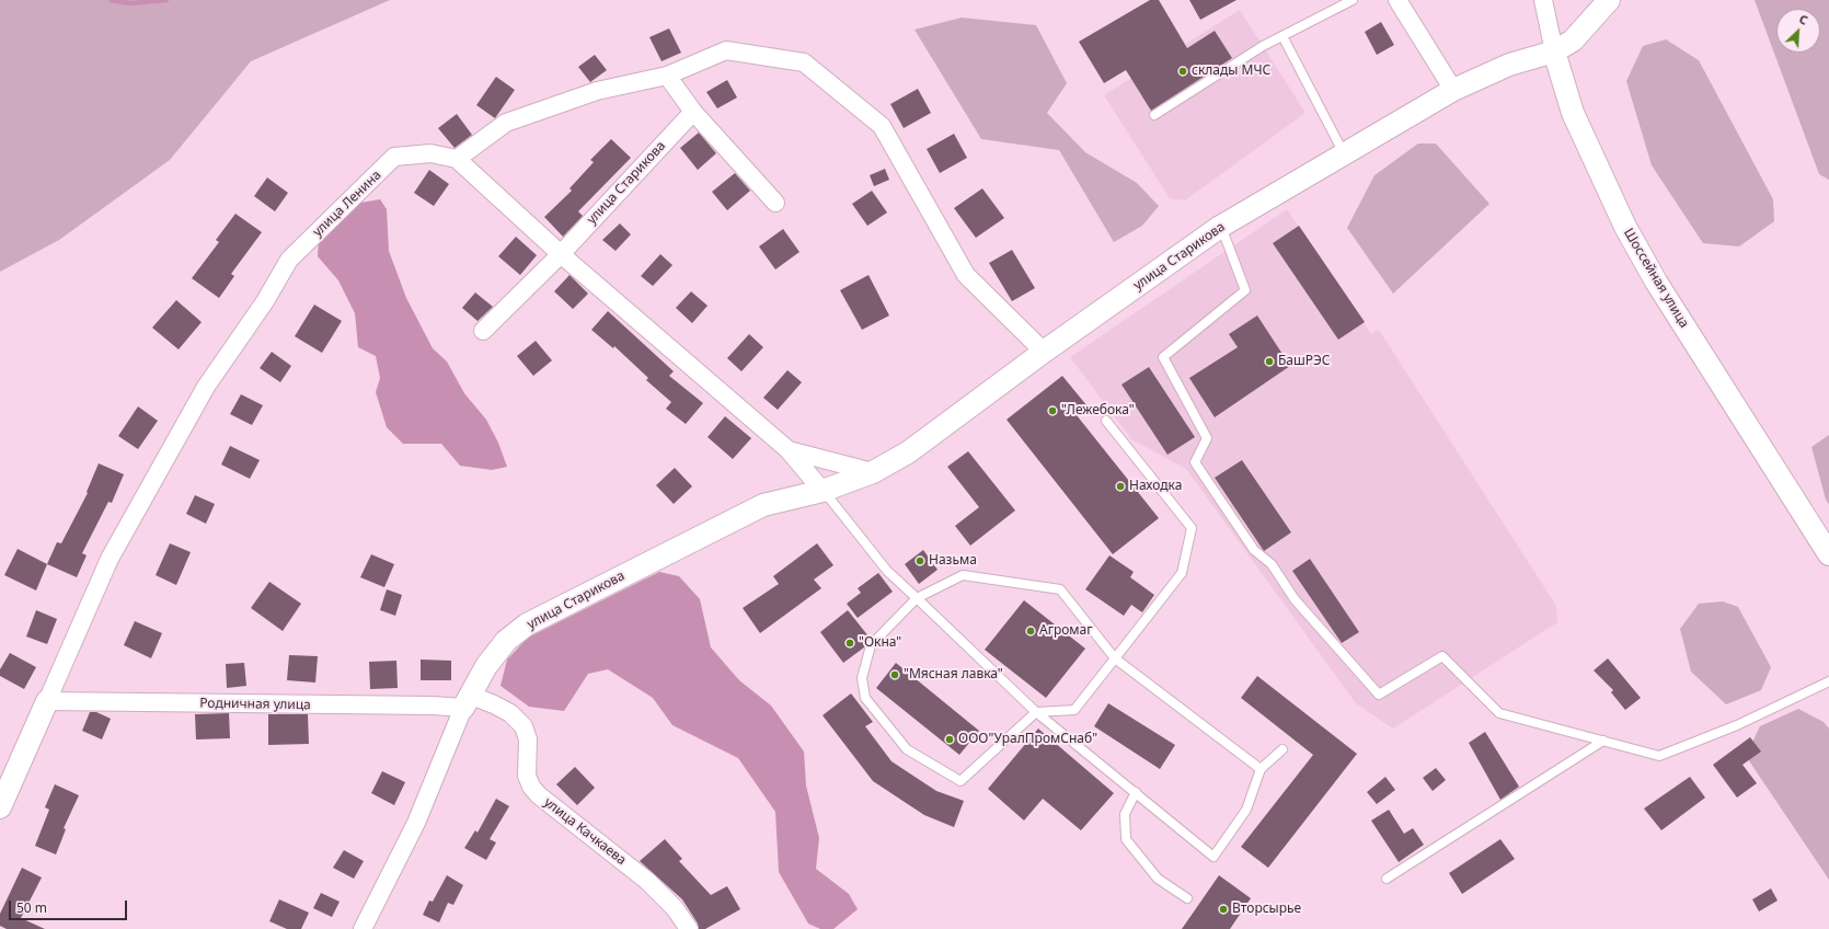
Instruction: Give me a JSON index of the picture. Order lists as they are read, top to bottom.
{
  "streets": {
    "street": [
      "улица Старикова",
      "улица Ленина",
      "Шоссейная улица",
      "Родничная улица",
      "улица Качкаева"
    ]
  },
  "crossings": [
    ["улица Старикова", "Шоссейная улица"],
    ["улица Старикова", "Родничная улица"],
    ["улица Старикова", "улица Качкаева"],
    ["улица Ленина", "Родничная улица"],
    ["Родничная улица", "улица Качкаева"]
  ],
  "places": [
    "склады МЧС",
    "БашРЭС",
    "\"Лежебока\"",
    "Находка",
    "Назьма",
    "Агромаг",
    "\"Окна\"",
    "\"Мясная лавка\"",
    "ООО\"УралПромСнаб\"",
    "Вторсырье"
  ],
  "scale_bar": "50 m",
  "north": "top right"
}
